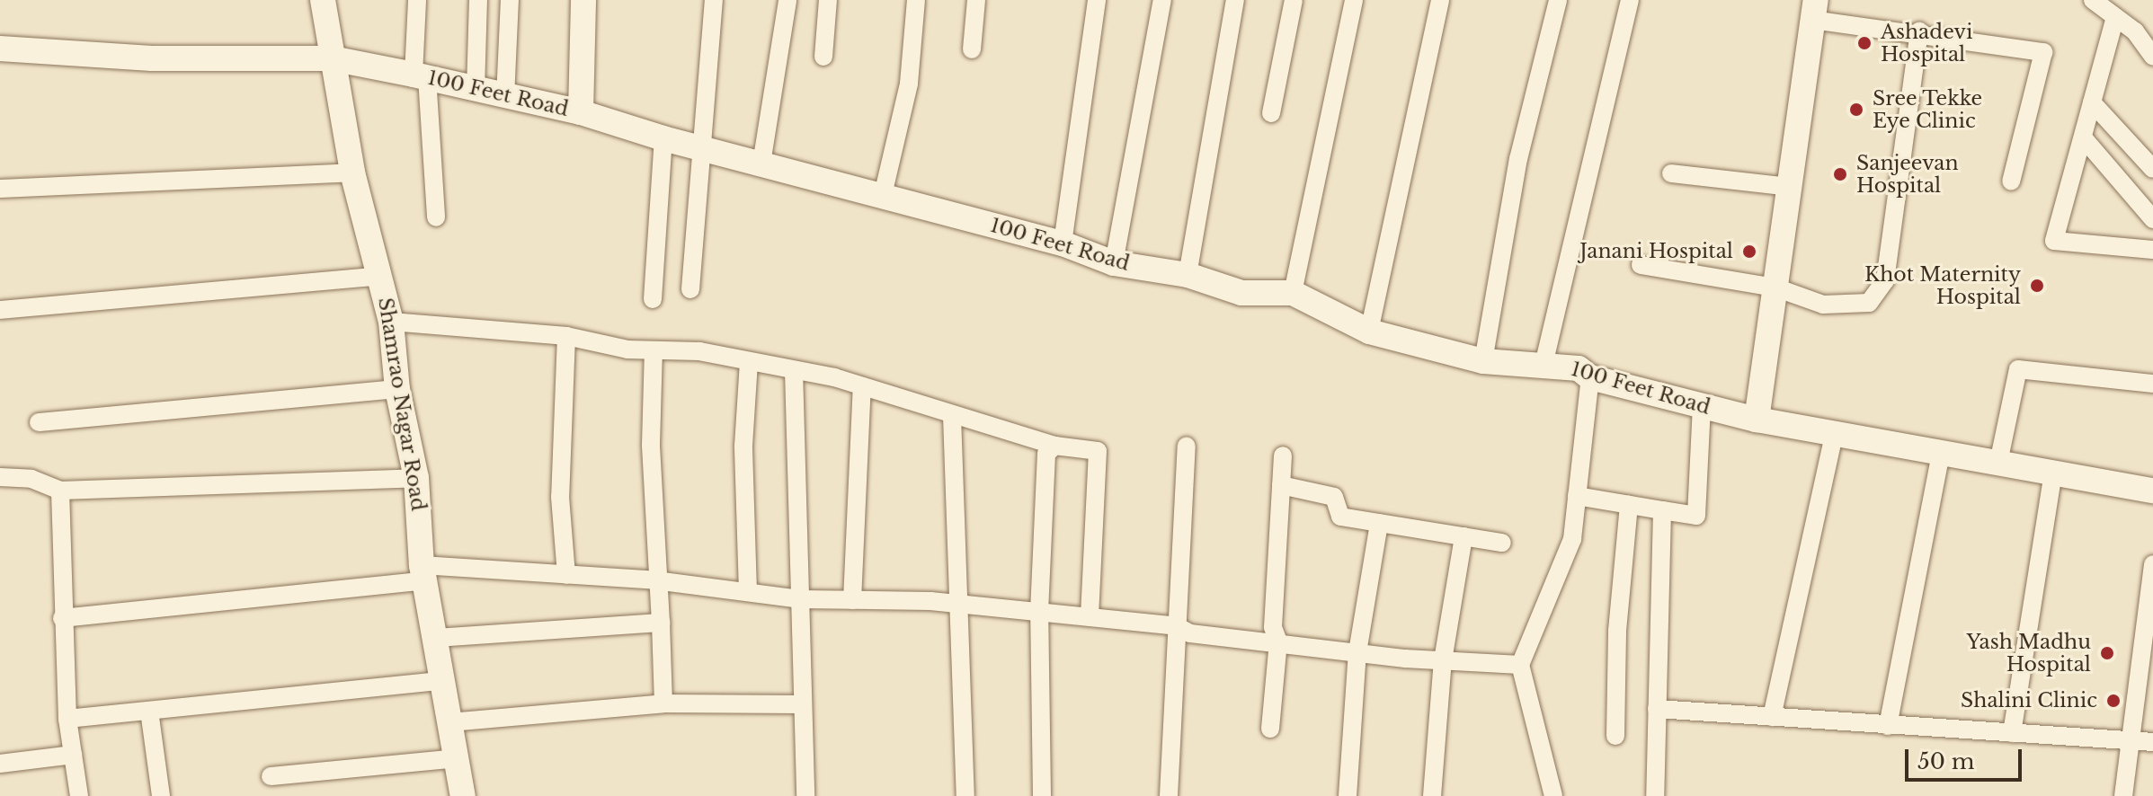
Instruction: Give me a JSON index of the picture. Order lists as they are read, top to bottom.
{
  "streets": {
    "main road": ["100 Feet Road", "Shamrao Nagar Road"]
  },
  "crossings": [
    ["100 Feet Road", "Shamrao Nagar Road"]
  ],
  "places": [
    "Ashadevi Hospital",
    "Sree Tekke Eye Clinic",
    "Sanjeevan Hospital",
    "Janani Hospital",
    "Khot Maternity Hospital",
    "Yash Madhu Hospital",
    "Shalini Clinic"
  ],
  "scale_bar": "50 m"
}
